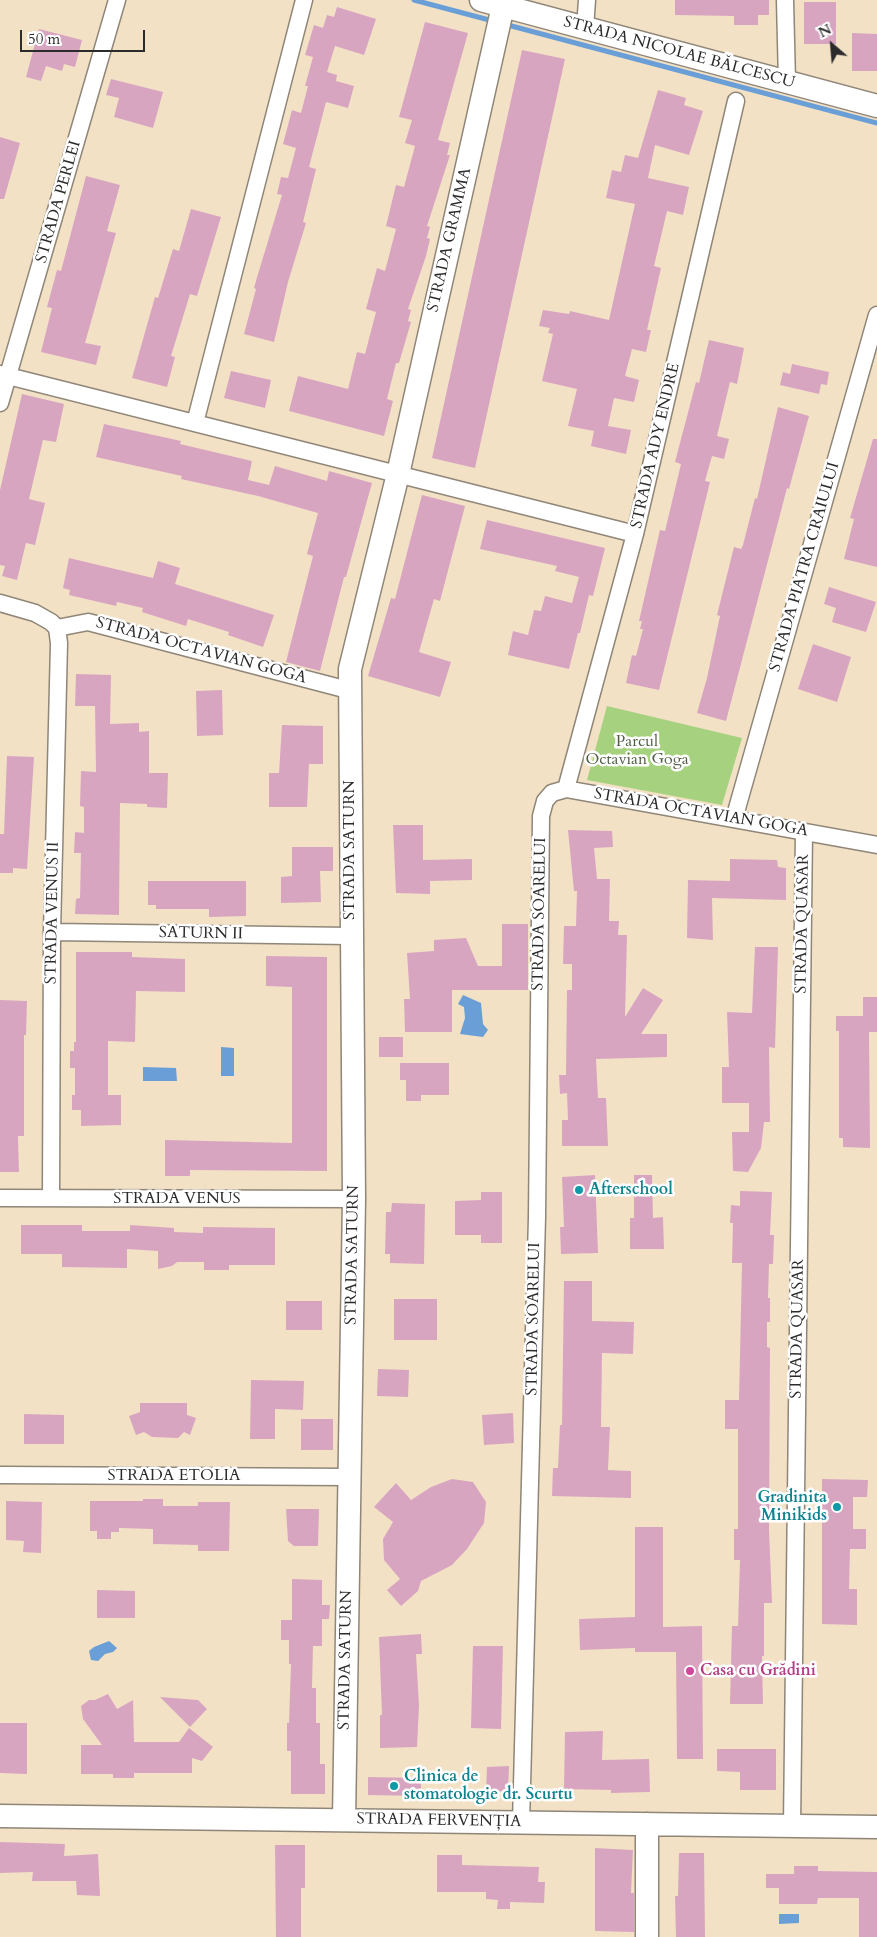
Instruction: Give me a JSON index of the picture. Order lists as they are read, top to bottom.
{
  "streets": {
    "street": [
      "STRADA NICOLAE BĂLCESCU",
      "STRADA PERLEI",
      "STRADA GRAMMA",
      "STRADA ADY ENDRE",
      "STRADA PIATRA CRAIULUI",
      "STRADA OCTAVIAN GOGA",
      "STRADA SATURN",
      "STRADA VENUS II",
      "STRADA SOARELUI",
      "STRADA QUASAR",
      "SATURN II",
      "STRADA VENUS",
      "STRADA ETOLIA",
      "STRADA FERVENȚIA"
    ]
  },
  "crossings": [
    ["STRADA NICOLAE BĂLCESCU", "STRADA GRAMMA"],
    ["STRADA GRAMMA", "STRADA OCTAVIAN GOGA"],
    ["STRADA GRAMMA", "STRADA SATURN"],
    ["STRADA ADY ENDRE", "STRADA OCTAVIAN GOGA"],
    ["STRADA ADY ENDRE", "STRADA SOARELUI"],
    ["STRADA PIATRA CRAIULUI", "STRADA OCTAVIAN GOGA"],
    ["STRADA OCTAVIAN GOGA", "STRADA SATURN"],
    ["STRADA OCTAVIAN GOGA", "STRADA VENUS II"],
    ["STRADA OCTAVIAN GOGA", "STRADA SOARELUI"],
    ["STRADA OCTAVIAN GOGA", "STRADA QUASAR"],
    ["STRADA SATURN", "SATURN II"],
    ["STRADA SATURN", "STRADA VENUS"],
    ["STRADA SATURN", "STRADA ETOLIA"],
    ["STRADA SATURN", "STRADA FERVENȚIA"],
    ["STRADA VENUS II", "SATURN II"],
    ["STRADA VENUS II", "STRADA VENUS"],
    ["STRADA SOARELUI", "STRADA FERVENȚIA"],
    ["STRADA QUASAR", "STRADA FERVENȚIA"]
  ],
  "parks": ["Parcul Octavian Goga"],
  "places": [
    "Afterschool",
    "Gradinita Minikids",
    "Casa cu Grădini",
    "Clinica de stomatologie dr. Scurtu"
  ],
  "scale_bar": "50 m",
  "north": "top left"
}
